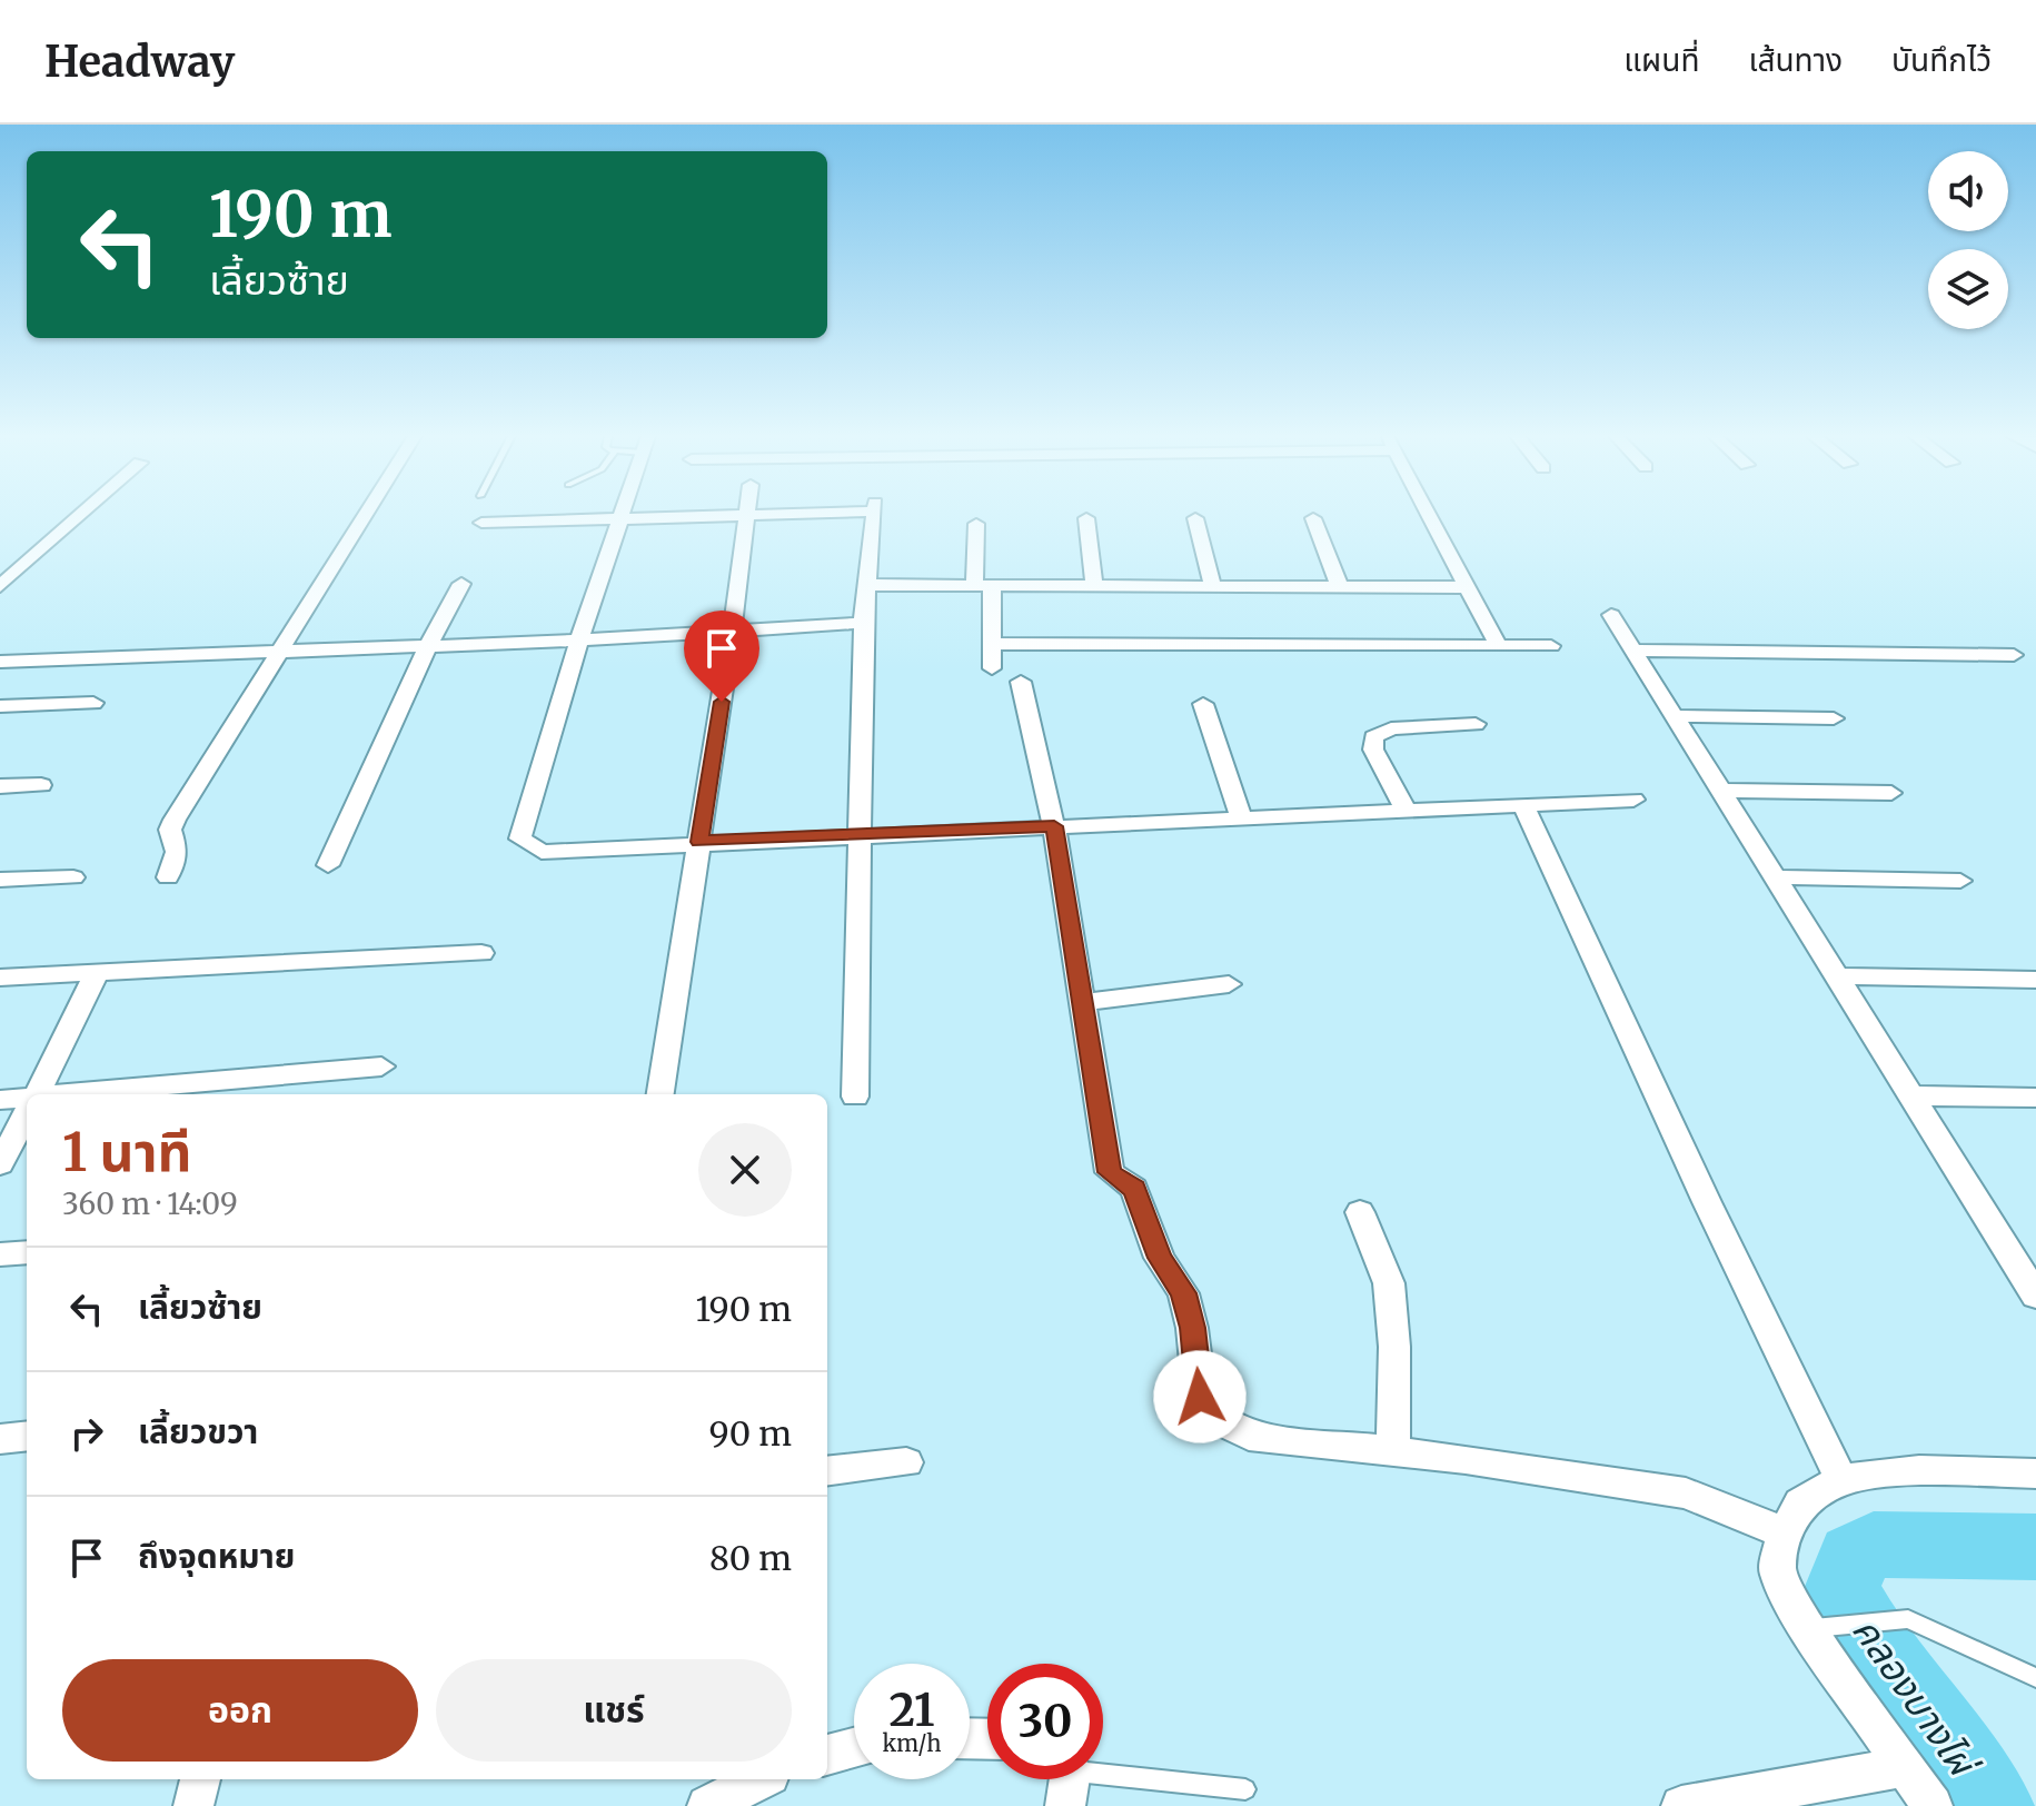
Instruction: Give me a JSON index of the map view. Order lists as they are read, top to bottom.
{
  "water": ["คลองบางไผ่"],
  "page": {
    "header": "Headway",
    "nav": ["แผนที่", "เส้นทาง", "บันทึกไว้"],
    "turn": ["190 m", "เลี้ยวซ้าย"],
    "heading": ["1 นาที", "360 m · 14:09"],
    "list": [
      {
        "name": "เลี้ยวซ้าย",
        "value": "190 m"
      },
      {
        "name": "เลี้ยวขวา",
        "value": "90 m"
      },
      {
        "name": "ถึงจุดหมาย",
        "value": "80 m"
      }
    ],
    "buttons": ["ออก", "แชร์"],
    "speed": "21 km/h",
    "limit": "30"
  }
}
